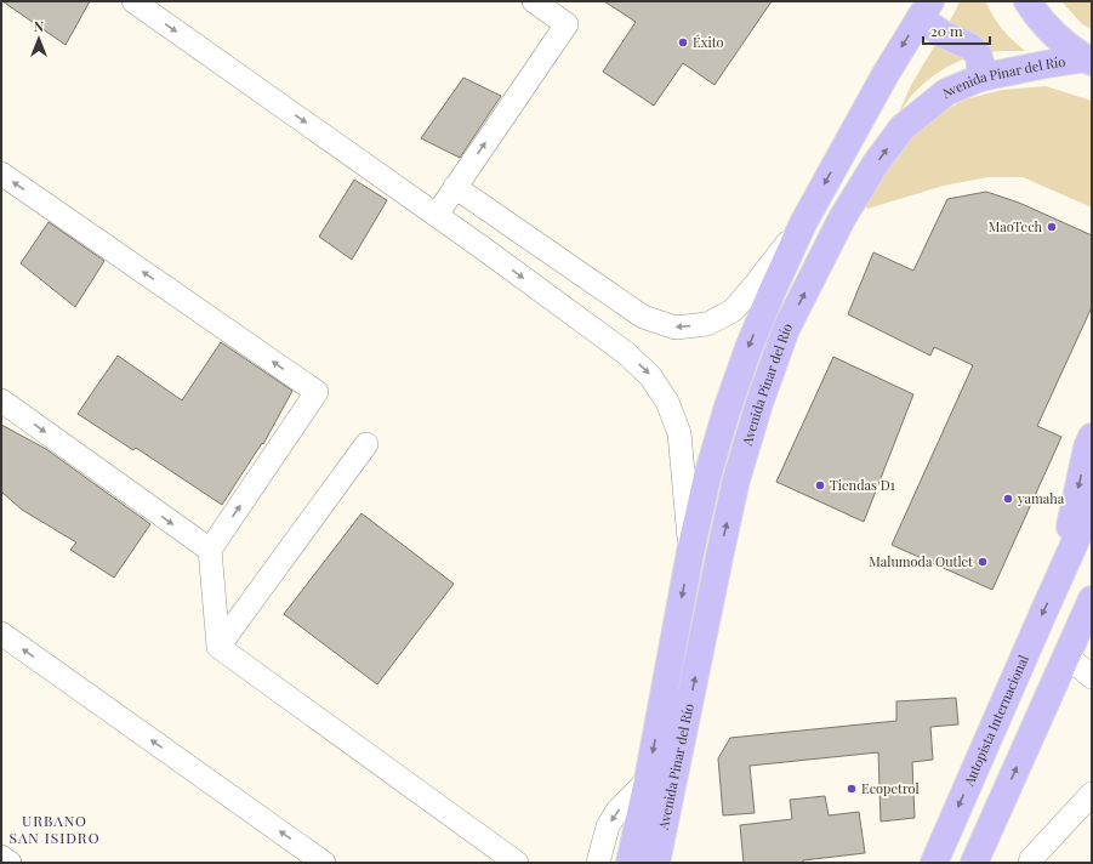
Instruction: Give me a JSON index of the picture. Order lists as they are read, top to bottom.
{
  "streets": {
    "main road": ["Avenida Pinar del Río", "Autopista Internacional"]
  },
  "districts": ["URBANO SAN ISIDRO"],
  "places": [
    "Éxito",
    "MaoTech",
    "Tiendas D1",
    "yamaha",
    "Malumoda Outlet",
    "Ecopetrol"
  ],
  "scale_bar": "20 m",
  "north": "top"
}
